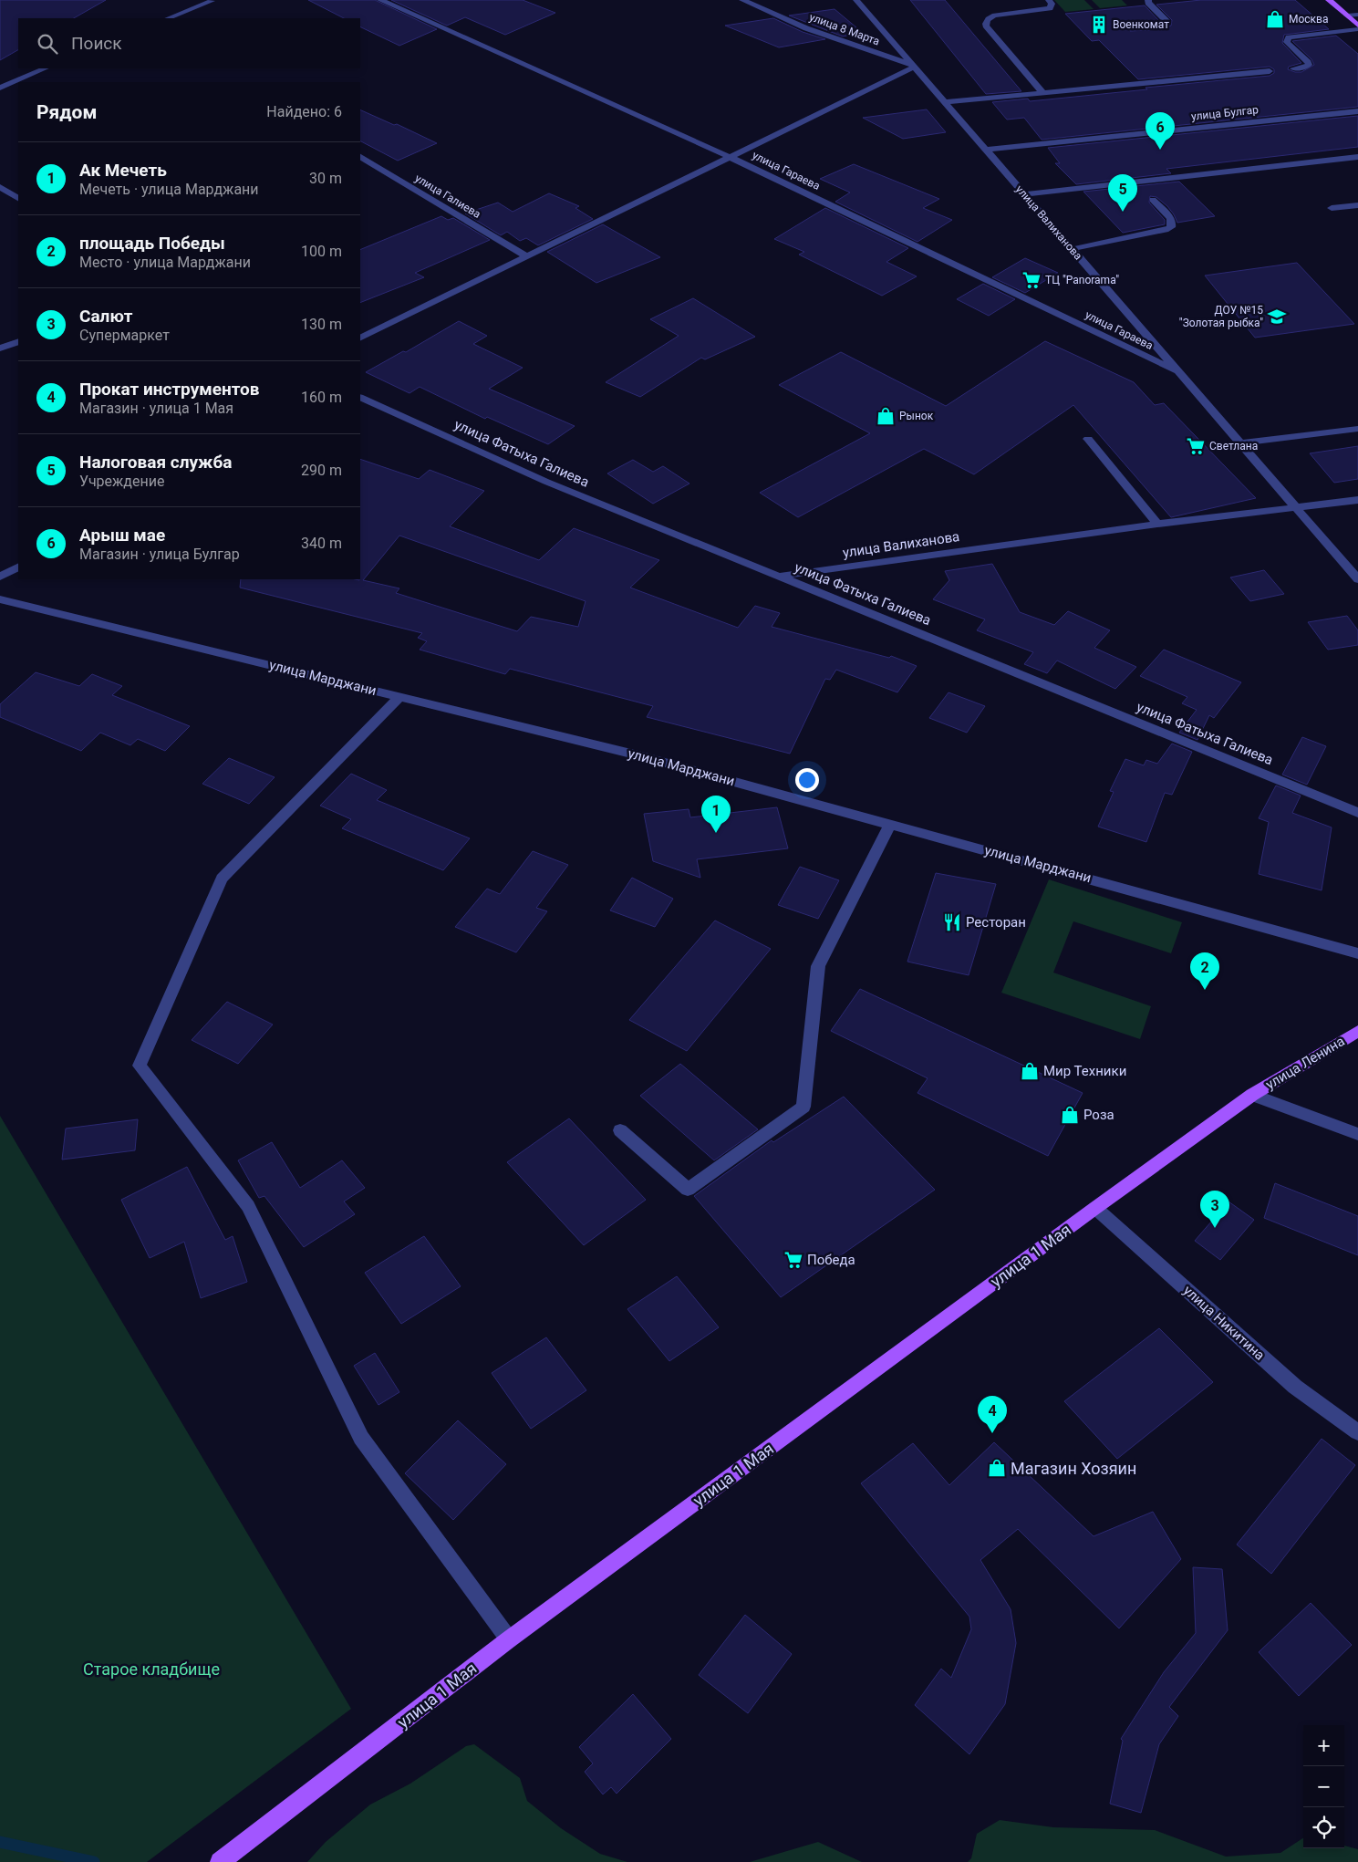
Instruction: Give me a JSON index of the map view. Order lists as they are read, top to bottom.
{
  "streets": {
    "main road": ["улица Ленина", "улица 1 Мая"],
    "street": [
      "улица 8 Марта",
      "улица Булгар",
      "улица Гараева",
      "улица Галиева",
      "улица Валиханова",
      "улица Фатыха Галиева",
      "улица Марджани",
      "улица Никитина"
    ]
  },
  "crossings": [
    ["улица 8 Марта", "улица Валиханова"],
    ["улица Булгар", "улица Валиханова"],
    ["улица Гараева", "улица Валиханова"],
    ["улица Валиханова", "улица Фатыха Галиева"],
    ["улица Ленина", "улица 1 Мая"],
    ["улица 1 Мая", "улица Никитина"]
  ],
  "parks": ["Старое кладбище"],
  "places": {
    "shop": [
      "Москва",
      "Рынок",
      "Мир Техники",
      "Роза",
      "Магазин Хозяин"
    ],
    "building": ["Военкомат"],
    "supermarket": ["ТЦ \"Panorama\"", "Светлана", "Победа"],
    "school or university": ["ДОУ №15 \"Золотая рыбка\""],
    "restaurant": ["Ресторан"]
  },
  "page": {
    "search": "Поиск",
    "heading": ["Рядом", "Найдено: 6"],
    "pins": [
      "6",
      "5",
      "1",
      "2",
      "3",
      "4"
    ],
    "list": [
      {
        "mark": "1",
        "name": "Ак Мечеть",
        "note": "Мечеть · улица Марджани",
        "value": "30 m"
      },
      {
        "mark": "2",
        "name": "площадь Победы",
        "note": "Место · улица Марджани",
        "value": "100 m"
      },
      {
        "mark": "3",
        "name": "Салют",
        "note": "Супермаркет",
        "value": "130 m"
      },
      {
        "mark": "4",
        "name": "Прокат инструментов",
        "note": "Магазин · улица 1 Мая",
        "value": "160 m"
      },
      {
        "mark": "5",
        "name": "Налоговая служба",
        "note": "Учреждение",
        "value": "290 m"
      },
      {
        "mark": "6",
        "name": "Арыш мае",
        "note": "Магазин · улица Булгар",
        "value": "340 m"
      }
    ],
    "map_buttons": ["+", "−"]
  }
}
